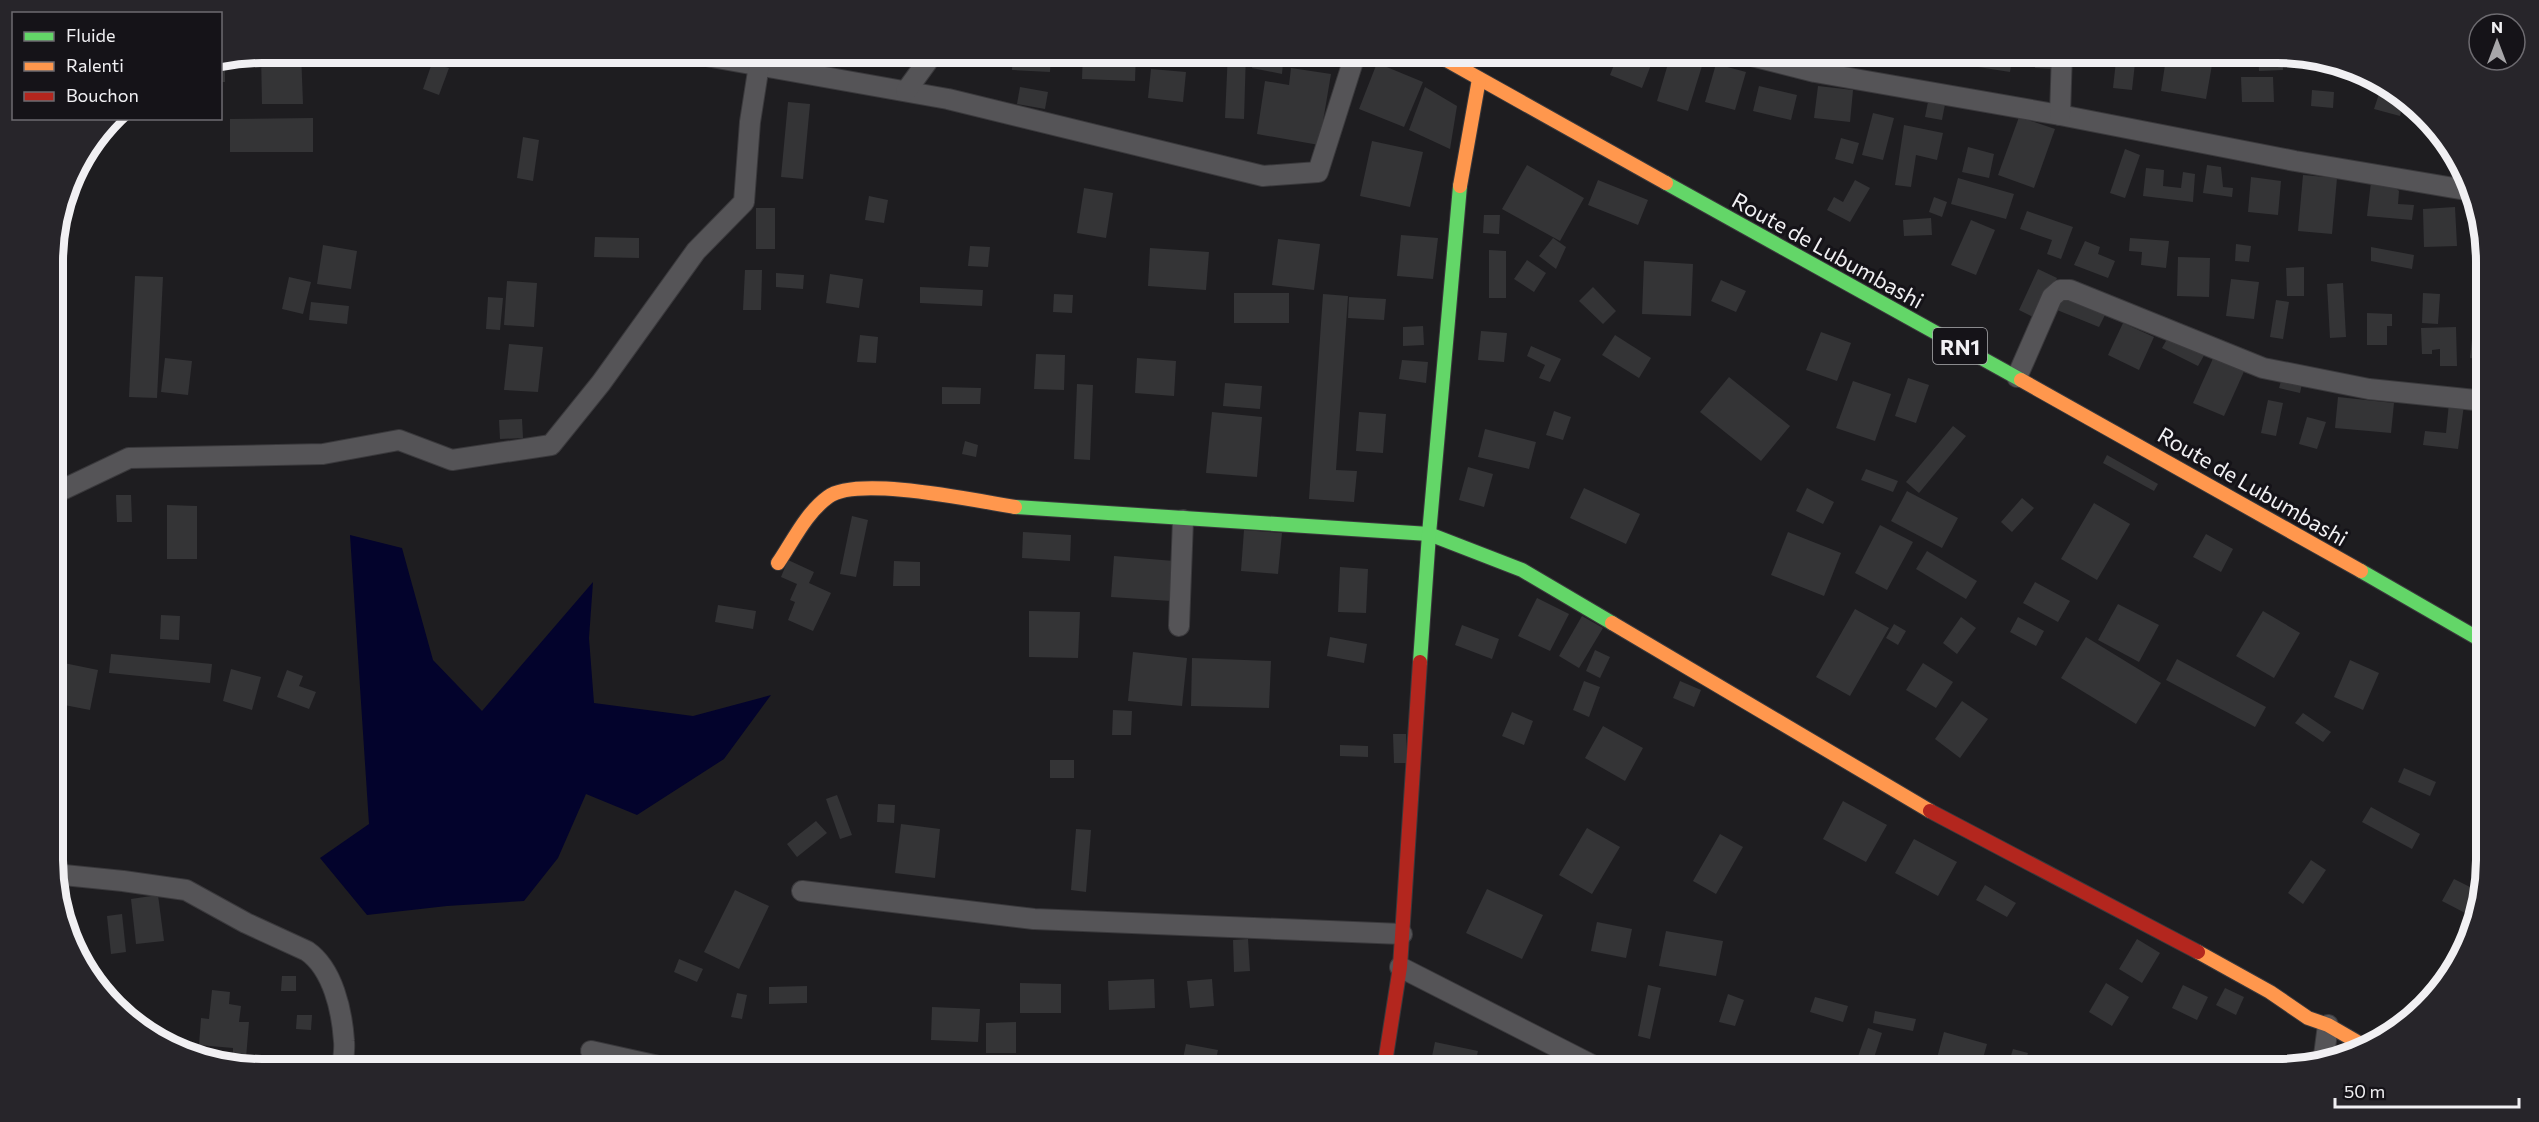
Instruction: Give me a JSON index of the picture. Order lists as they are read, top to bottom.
{
  "streets": {
    "main road": ["Route de Lubumbashi", "RN1"]
  },
  "legend": ["Fluide", "Ralenti", "Bouchon"],
  "scale_bar": "50 m",
  "north": "top"
}
